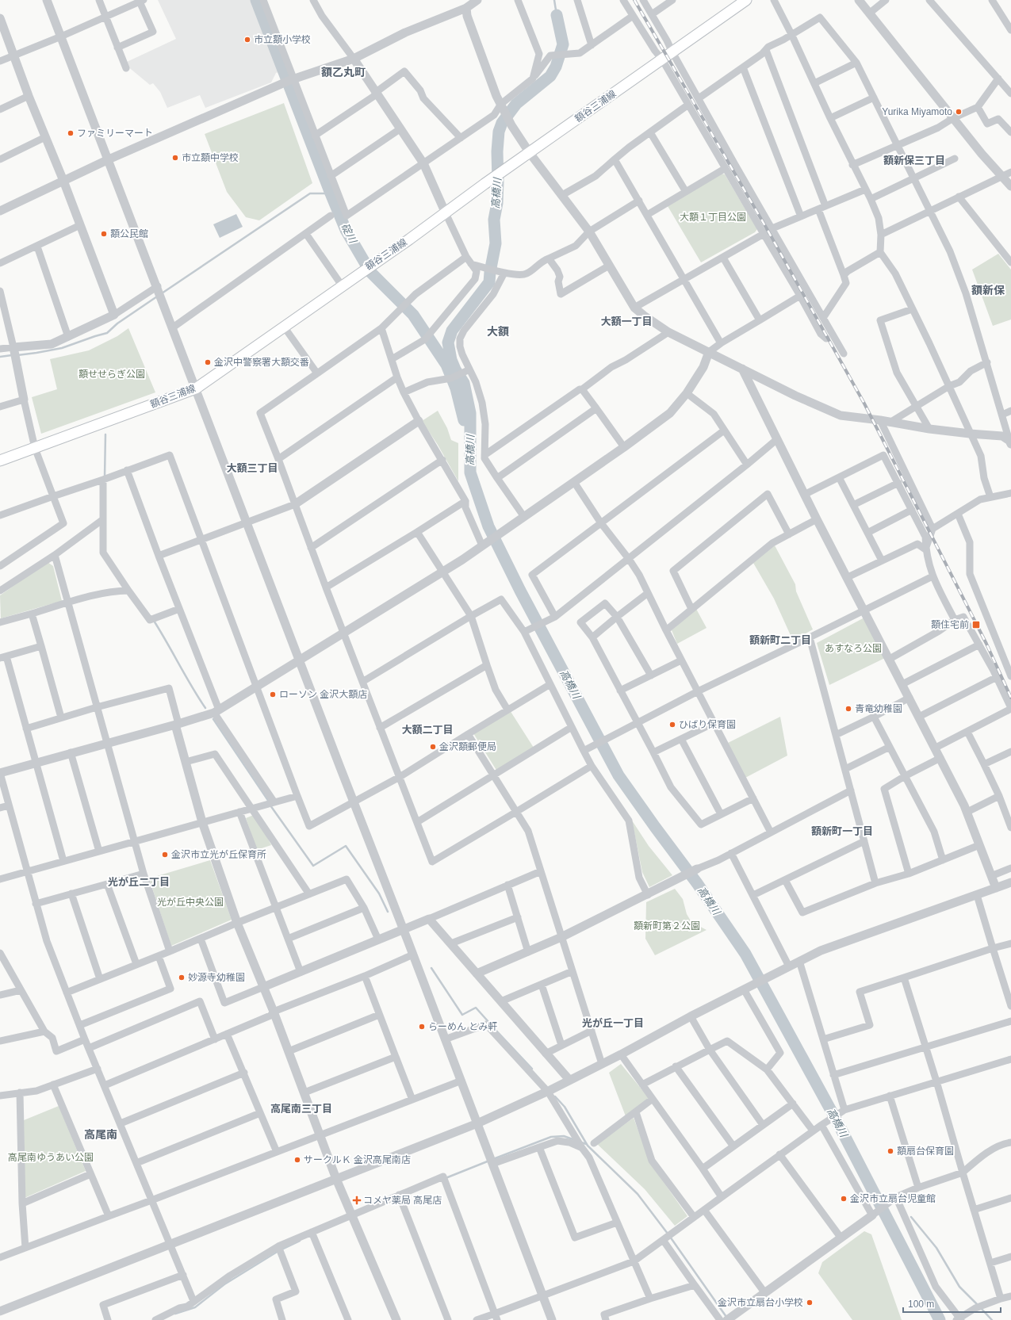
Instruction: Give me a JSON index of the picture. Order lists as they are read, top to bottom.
{
  "streets": {
    "main road": ["額谷三浦線"]
  },
  "districts": [
    "額乙丸町",
    "額新保三丁目",
    "額新保",
    "大額一丁目",
    "大額",
    "大額三丁目",
    "額新町二丁目",
    "大額二丁目",
    "額新町一丁目",
    "光が丘二丁目",
    "光が丘一丁目",
    "高尾南三丁目",
    "高尾南"
  ],
  "water": ["高橋川", "碇川"],
  "parks": [
    "大額１丁目公園",
    "額せせらぎ公園",
    "あすなろ公園",
    "光が丘中央公園",
    "額新町第２公園",
    "高尾南ゆうあい公園"
  ],
  "places": {
    "other": [
      "市立額小学校",
      "Yurika Miyamoto",
      "ファミリーマート",
      "市立額中学校",
      "額公民館",
      "金沢中警察署大額交番",
      "ローソン 金沢大額店",
      "青竜幼稚園",
      "ひばり保育園",
      "金沢額郵便局",
      "金沢市立光が丘保育所",
      "妙源寺幼稚園",
      "らーめん とみ軒",
      "額扇台保育園",
      "サークルＫ 金沢高尾南店",
      "金沢市立扇台児童館",
      "金沢市立扇台小学校"
    ],
    "transit": ["額住宅前"],
    "health": ["コメヤ薬局 高尾店"]
  },
  "scale_bar": "100 m"
}
